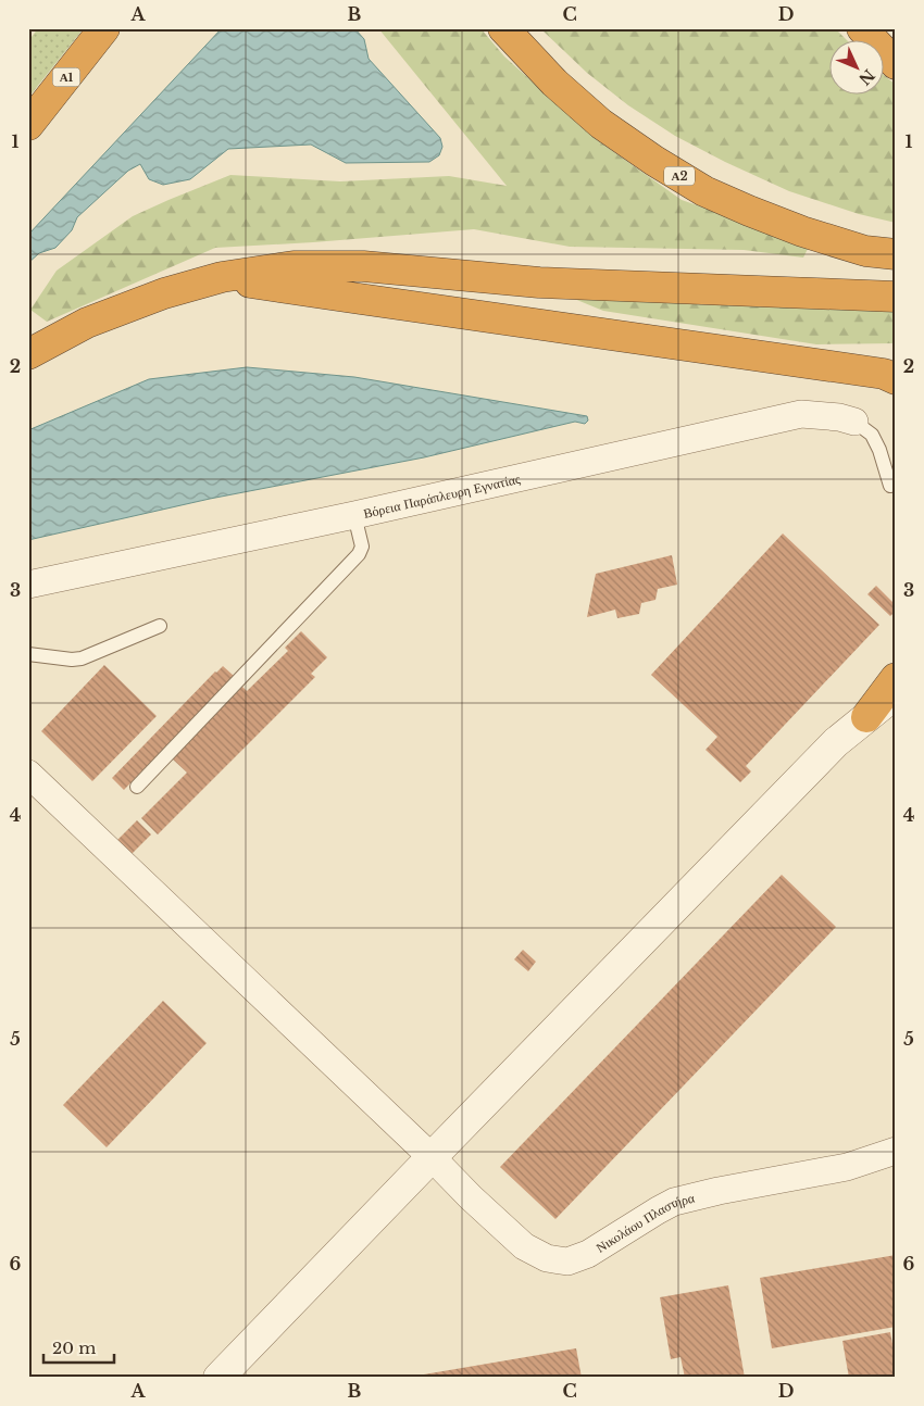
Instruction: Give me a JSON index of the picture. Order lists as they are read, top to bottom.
{
  "streets": {
    "highway": ["Α1", "Α2"],
    "street": ["Βόρεια Παράπλευρη Εγνατίας", "Νικολάου Πλαστήρα"]
  },
  "scale_bar": "20 m",
  "north": "bottom right",
  "grid": {
    "columns": [
      "A",
      "B",
      "C",
      "D"
    ],
    "rows": [
      "1",
      "2",
      "3",
      "4",
      "5",
      "6"
    ]
  }
}
